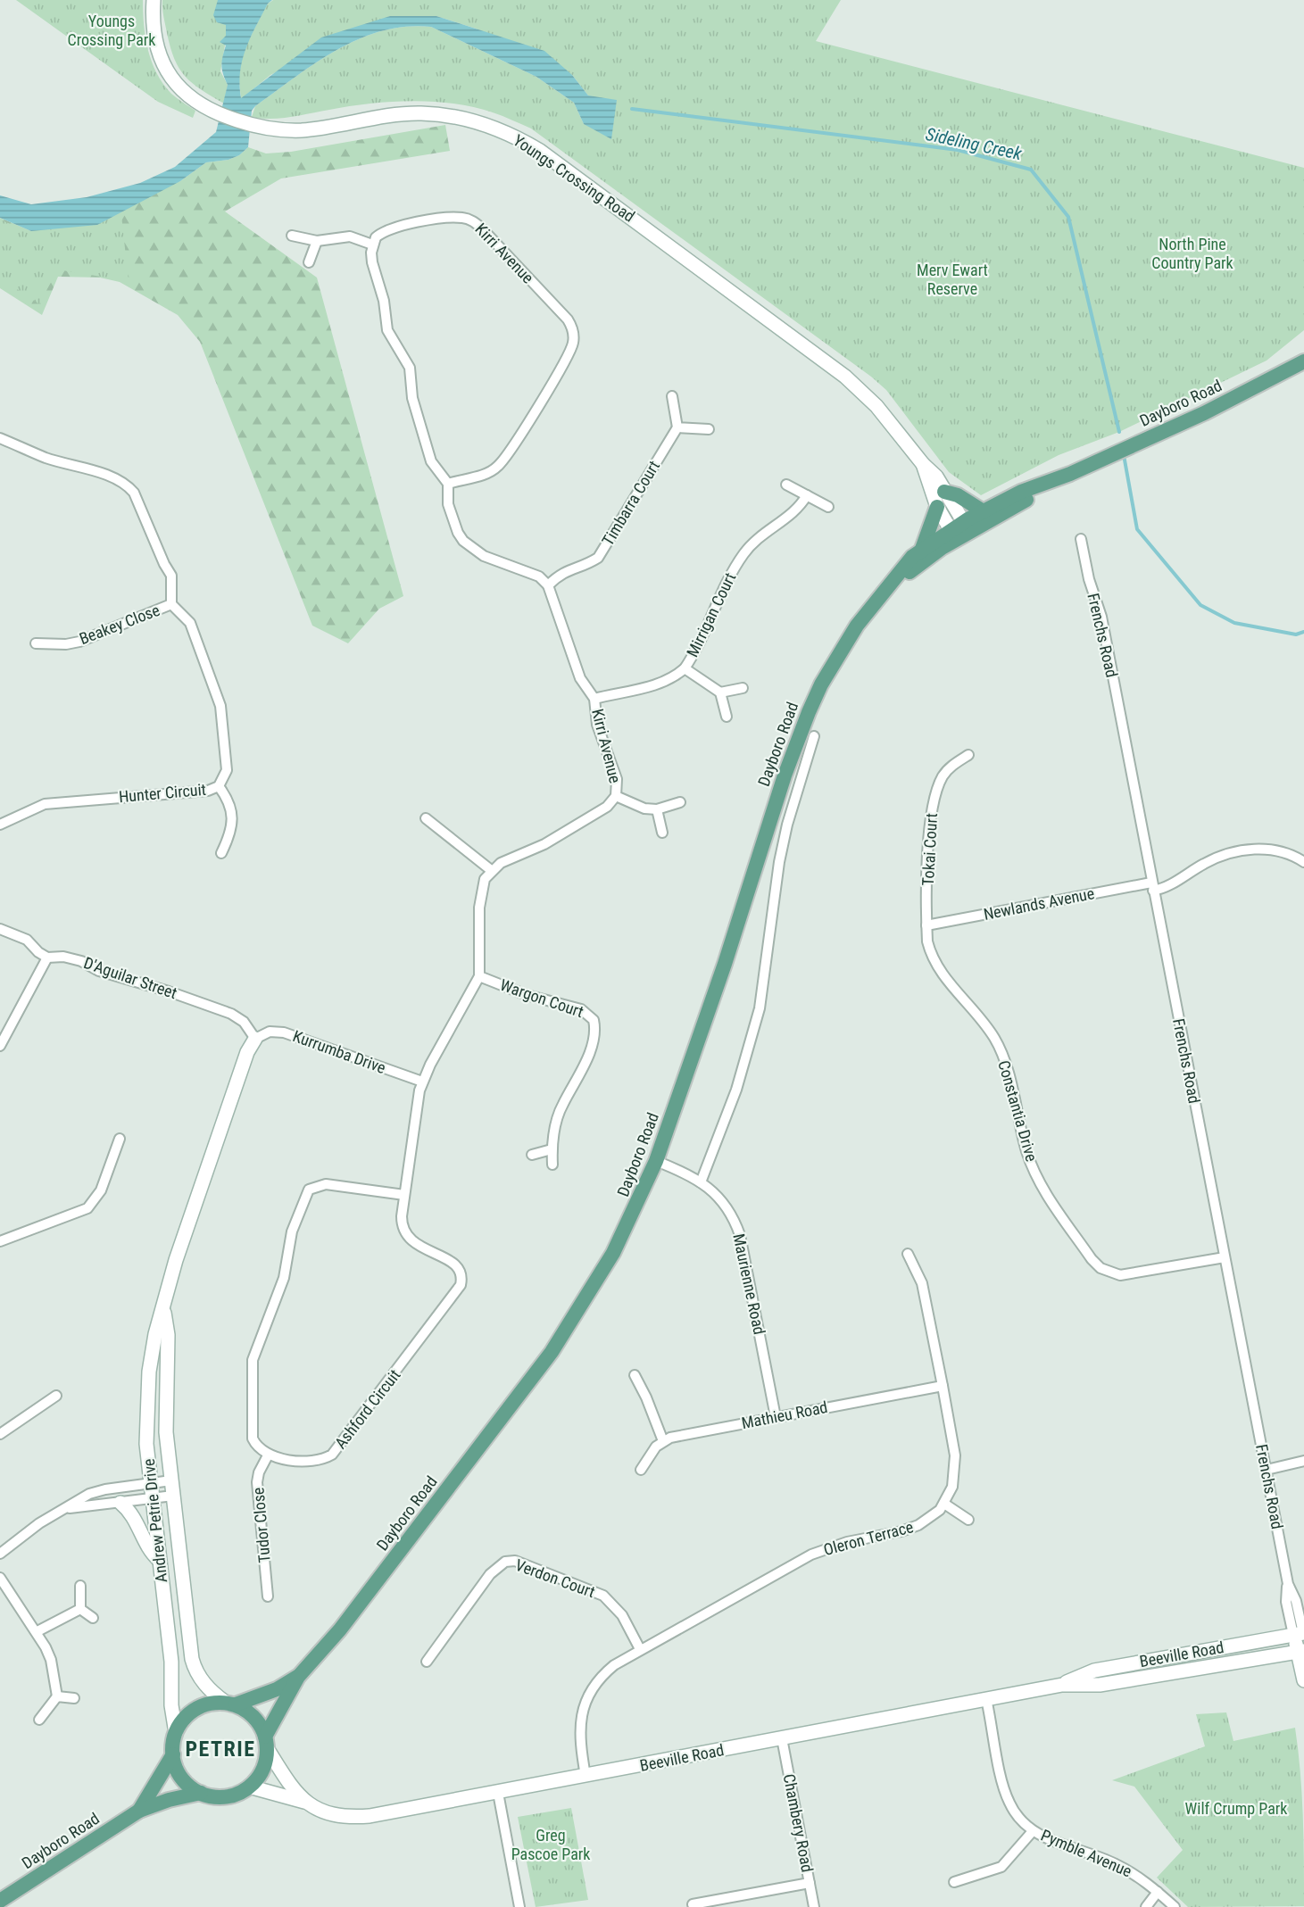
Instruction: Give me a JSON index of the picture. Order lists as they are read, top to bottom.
{
  "streets": {
    "main road": [
      "Youngs Crossing Road",
      "Dayboro Road",
      "Frenchs Road",
      "Andrew Petrie Drive",
      "Beeville Road"
    ],
    "street": [
      "Kirri Avenue",
      "Timbarra Court",
      "Mirrigan Court",
      "Beakey Close",
      "Hunter Circuit",
      "Tokai Court",
      "Newlands Avenue",
      "D'Aguilar Street",
      "Wargon Court",
      "Kurrumba Drive",
      "Constantia Drive",
      "Maurienne Road",
      "Ashford Circuit",
      "Mathieu Road",
      "Tudor Close",
      "Oleron Terrace",
      "Verdon Court",
      "Chambery Road",
      "Pymble Avenue"
    ]
  },
  "crossings": [
    ["Youngs Crossing Road", "Dayboro Road"],
    ["Kirri Avenue", "Timbarra Court"],
    ["Kirri Avenue", "Mirrigan Court"],
    ["Dayboro Road", "Maurienne Road"],
    ["Dayboro Road", "Andrew Petrie Drive"],
    ["Dayboro Road", "Beeville Road"],
    ["Beakey Close", "Hunter Circuit"],
    ["Frenchs Road", "Newlands Avenue"],
    ["Frenchs Road", "Constantia Drive"],
    ["Frenchs Road", "Beeville Road"],
    ["Tokai Court", "Newlands Avenue"],
    ["Tokai Court", "Constantia Drive"],
    ["Newlands Avenue", "Constantia Drive"],
    ["D'Aguilar Street", "Kurrumba Drive"],
    ["D'Aguilar Street", "Andrew Petrie Drive"],
    ["Kurrumba Drive", "Ashford Circuit"],
    ["Kurrumba Drive", "Andrew Petrie Drive"],
    ["Maurienne Road", "Mathieu Road"],
    ["Ashford Circuit", "Tudor Close"],
    ["Mathieu Road", "Oleron Terrace"],
    ["Andrew Petrie Drive", "Beeville Road"],
    ["Oleron Terrace", "Verdon Court"],
    ["Oleron Terrace", "Beeville Road"],
    ["Beeville Road", "Chambery Road"],
    ["Beeville Road", "Pymble Avenue"]
  ],
  "districts": ["PETRIE"],
  "water": ["Sideling Creek"],
  "parks": [
    "Youngs Crossing Park",
    "North Pine Country Park",
    "Merv Ewart Reserve",
    "Wilf Crump Park",
    "Greg Pascoe Park"
  ]
}
